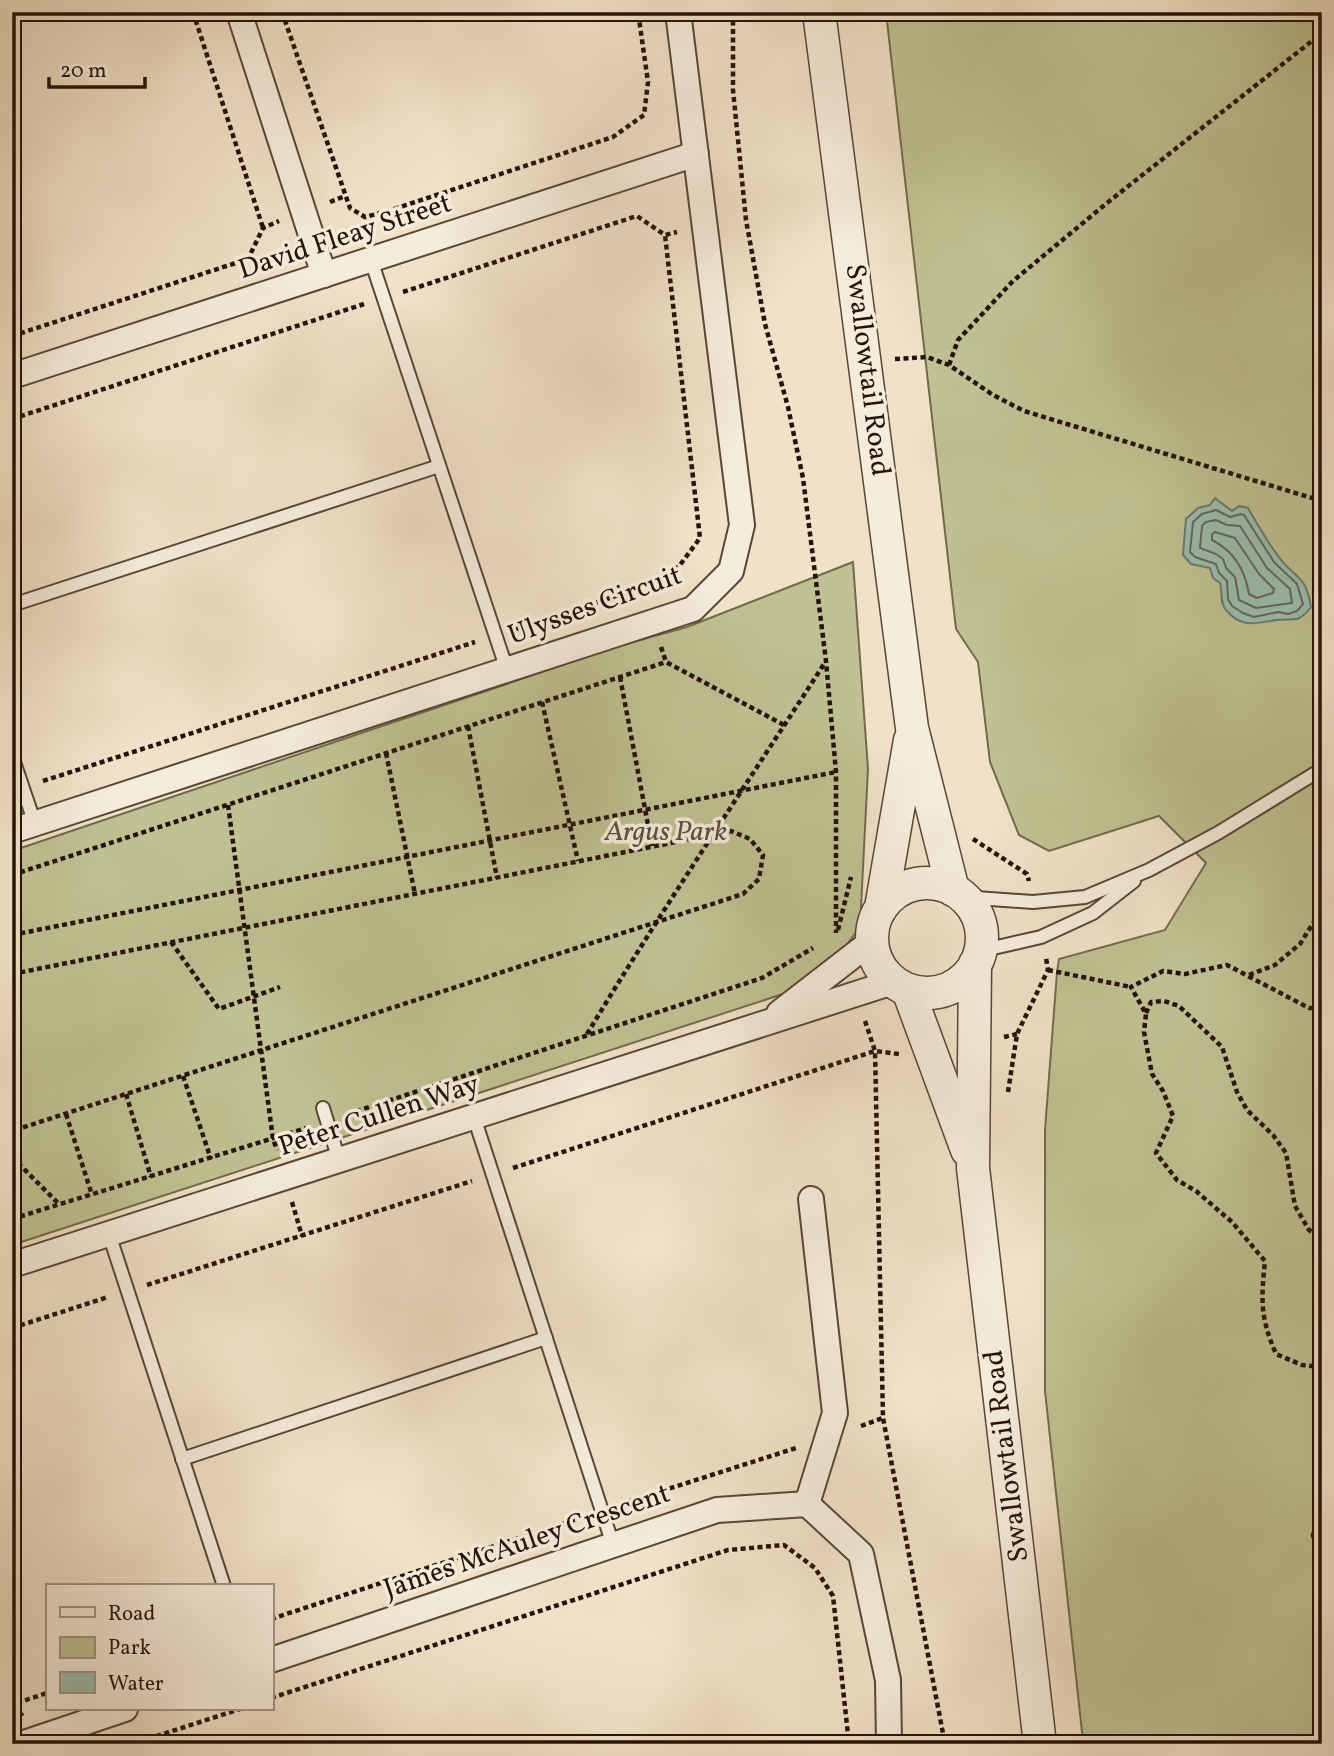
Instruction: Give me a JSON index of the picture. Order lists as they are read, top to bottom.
{
  "streets": {
    "street": [
      "David Fleay Street",
      "Swallowtail Road",
      "Ulysses Circuit",
      "Peter Cullen Way",
      "James McAuley Crescent"
    ]
  },
  "crossings": [
    ["David Fleay Street", "Ulysses Circuit"],
    ["Swallowtail Road", "Peter Cullen Way"]
  ],
  "parks": ["Argus Park"],
  "legend": ["Road", "Park", "Water"],
  "scale_bar": "20 m"
}
